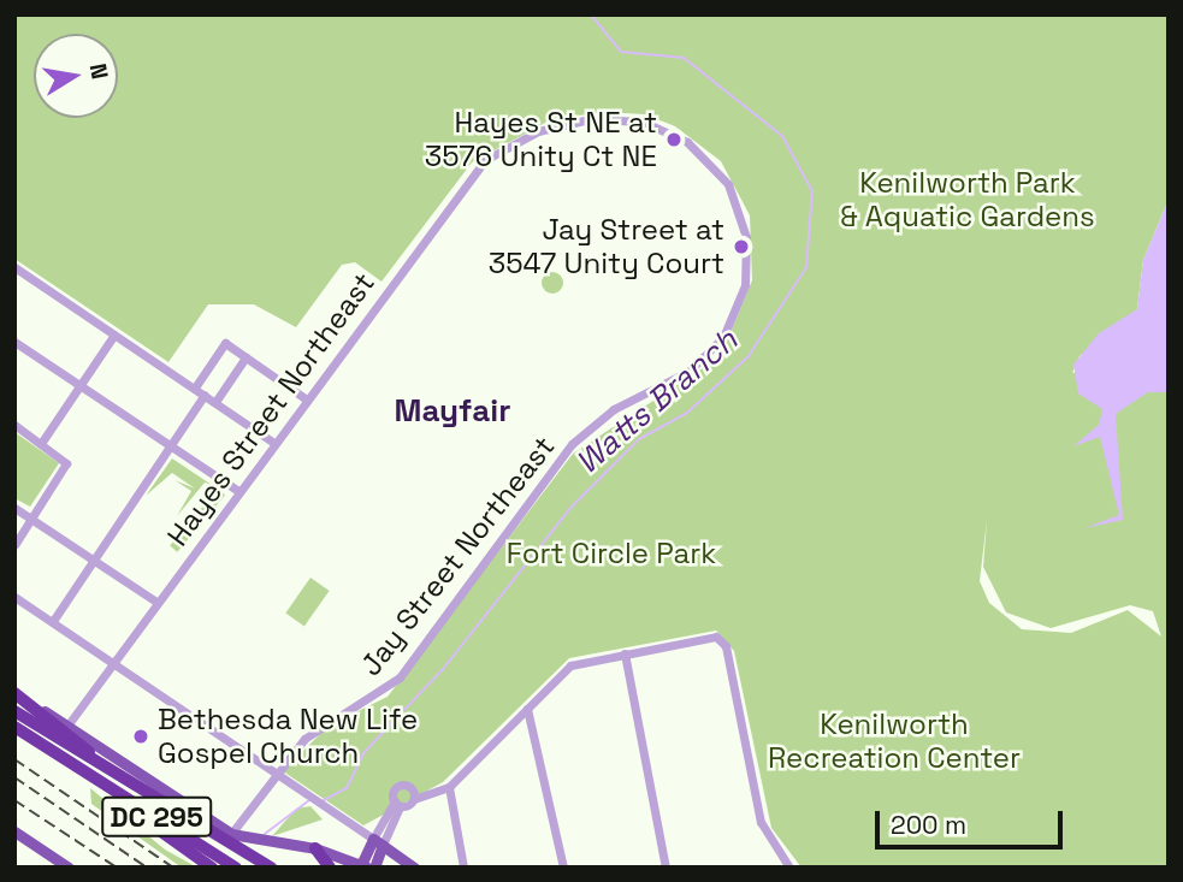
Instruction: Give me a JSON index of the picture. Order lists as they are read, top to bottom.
{
  "streets": {
    "highway": ["DC 295"],
    "street": ["Hayes Street Northeast", "Jay Street Northeast"]
  },
  "crossings": [
    ["Hayes Street Northeast", "Jay Street Northeast"]
  ],
  "districts": ["Mayfair"],
  "water": ["Watts Branch"],
  "parks": ["Kenilworth Park & Aquatic Gardens", "Fort Circle Park", "Kenilworth Recreation Center"],
  "places": ["Hayes St NE at 3576 Unity Ct NE", "Jay Street at 3547 Unity Court", "Bethesda New Life Gospel Church"],
  "scale_bar": "200 m",
  "north": "right"
}
